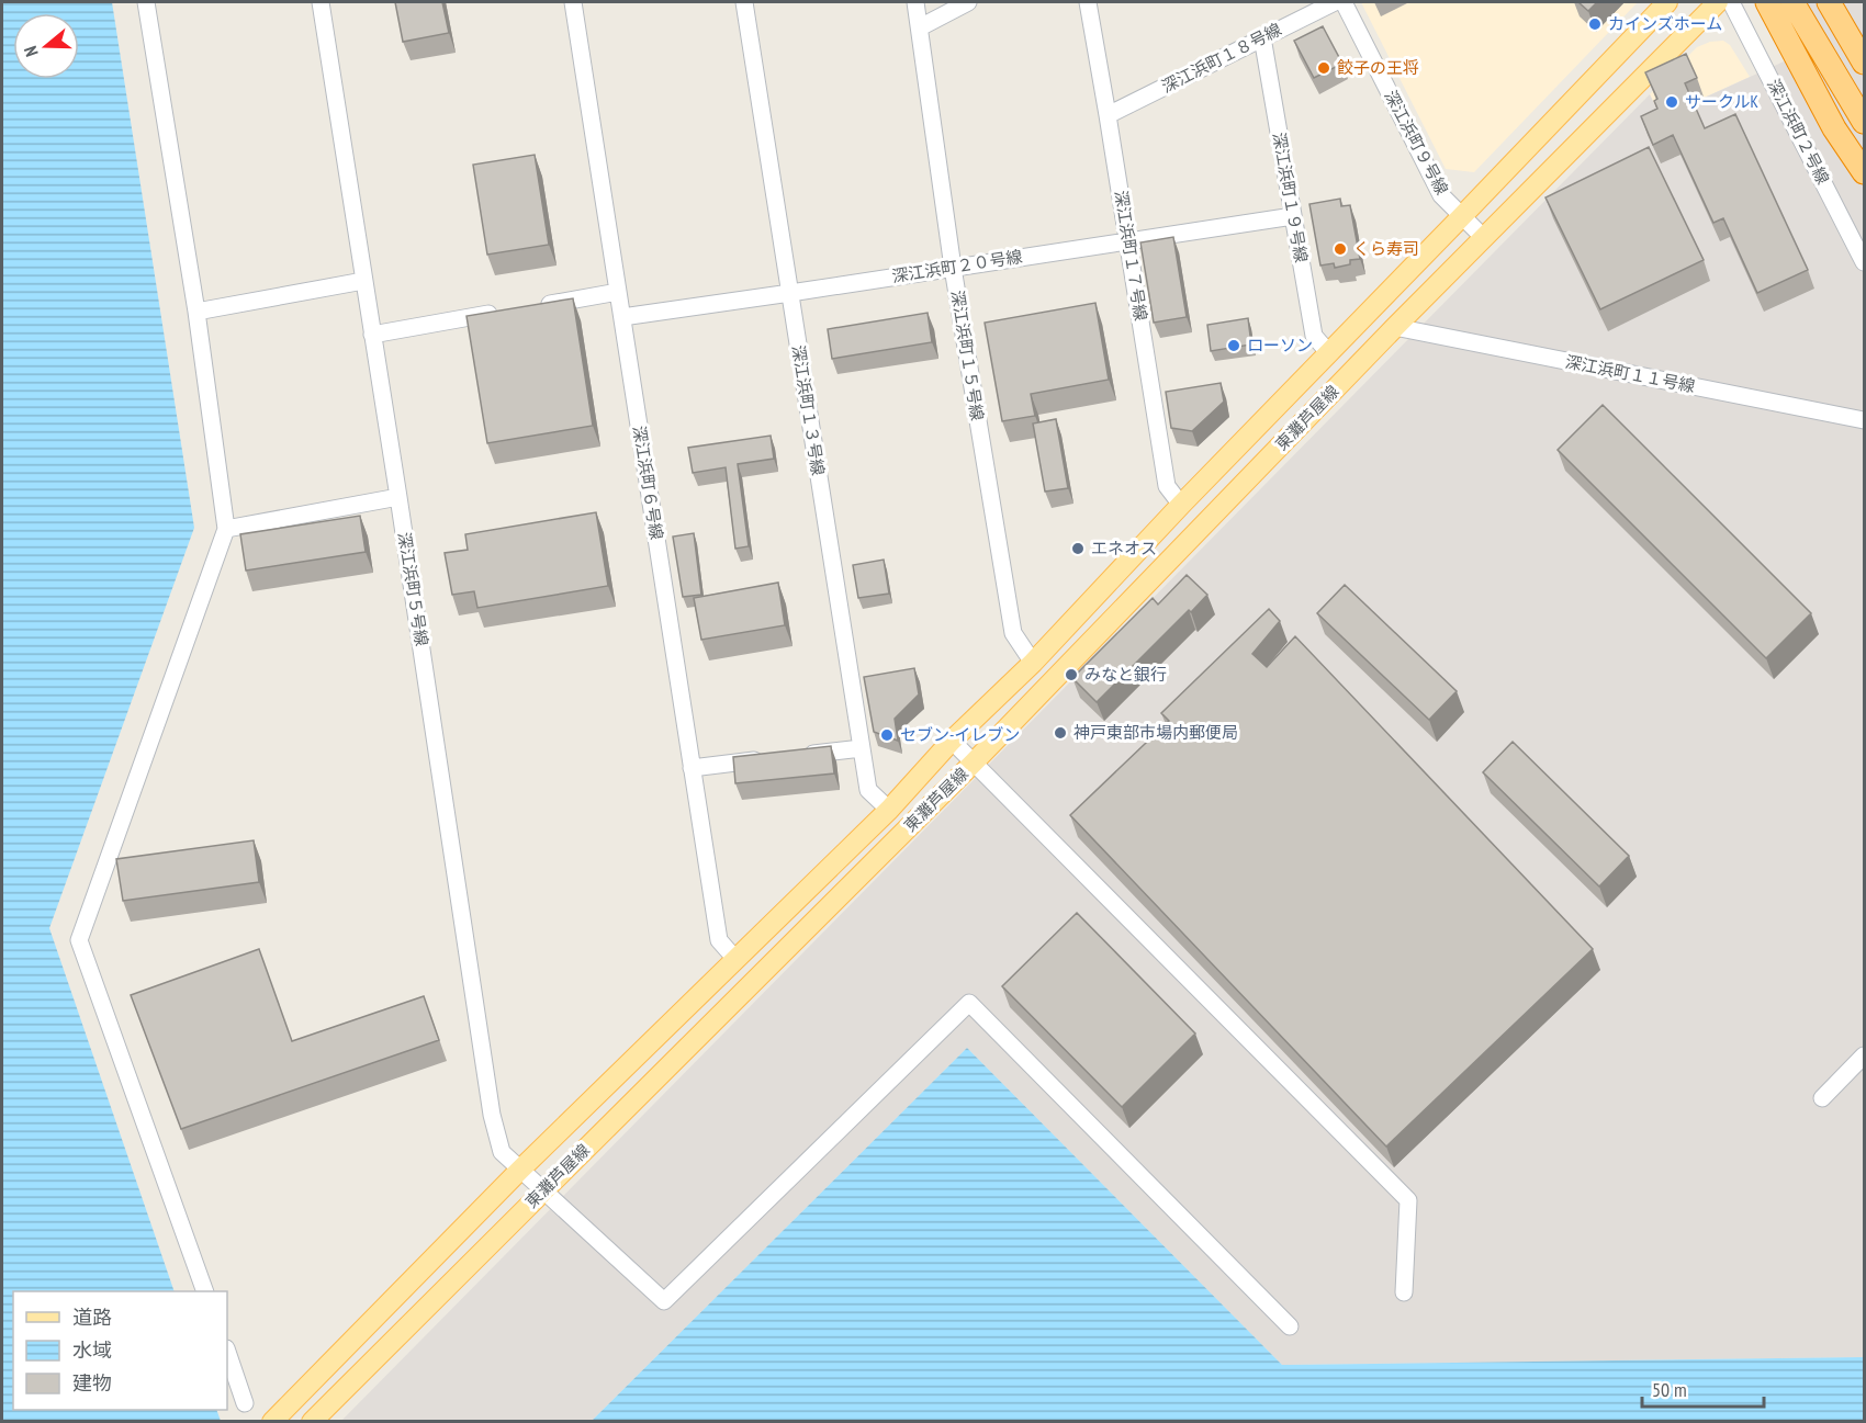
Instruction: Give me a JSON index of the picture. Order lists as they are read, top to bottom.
{
  "streets": {
    "main road": ["東灘芦屋線"],
    "street": [
      "深江浜町１８号線",
      "深江浜町２号線",
      "深江浜町９号線",
      "深江浜町１９号線",
      "深江浜町１７号線",
      "深江浜町２０号線",
      "深江浜町１５号線",
      "深江浜町１１号線",
      "深江浜町１３号線",
      "深江浜町６号線",
      "深江浜町５号線"
    ]
  },
  "crossings": [
    ["深江浜町１８号線", "深江浜町１９号線"],
    ["深江浜町１８号線", "深江浜町１７号線"],
    ["深江浜町９号線", "東灘芦屋線"],
    ["深江浜町１９号線", "深江浜町２０号線"],
    ["深江浜町１９号線", "東灘芦屋線"],
    ["深江浜町１７号線", "深江浜町２０号線"],
    ["深江浜町１７号線", "東灘芦屋線"],
    ["深江浜町２０号線", "深江浜町１５号線"],
    ["深江浜町２０号線", "深江浜町１３号線"],
    ["深江浜町２０号線", "深江浜町６号線"],
    ["深江浜町１５号線", "東灘芦屋線"],
    ["深江浜町１１号線", "東灘芦屋線"],
    ["深江浜町１３号線", "東灘芦屋線"],
    ["東灘芦屋線", "深江浜町６号線"],
    ["東灘芦屋線", "深江浜町５号線"]
  ],
  "places": [
    "カインズホーム",
    "餃子の王将",
    "サークルK",
    "くら寿司",
    "ローソン",
    "エネオス",
    "みなと銀行",
    "神戸東部市場内郵便局",
    "セブン-イレブン"
  ],
  "legend": ["道路", "水域", "建物"],
  "scale_bar": "50 m",
  "north": "left"
}
